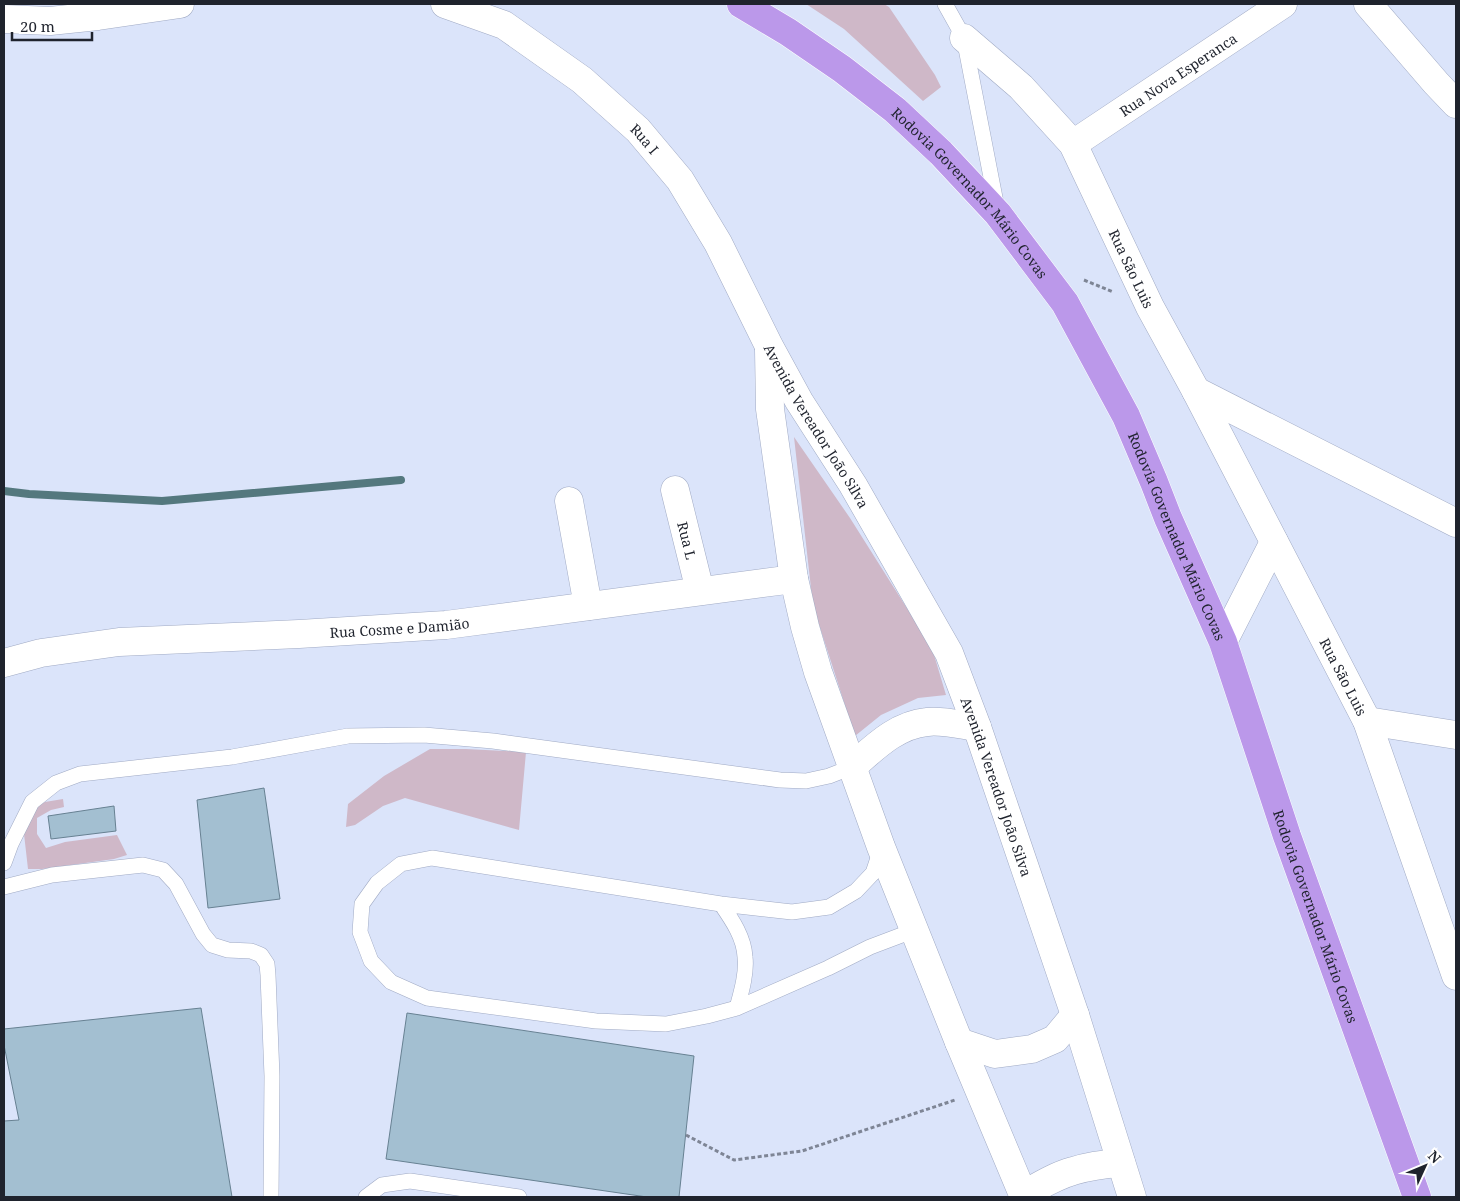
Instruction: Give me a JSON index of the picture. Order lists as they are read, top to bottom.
{
  "streets": {
    "highway": ["Rodovia Governador Mário Covas"],
    "street": [
      "Rua Nova Esperanca",
      "Rua I",
      "Rua São Luis",
      "Avenida Vereador João Silva",
      "Rua L",
      "Rua Cosme e Damião"
    ]
  },
  "crossings": [
    ["Rua Nova Esperanca", "Rua São Luis"],
    ["Rua I", "Avenida Vereador João Silva"],
    ["Avenida Vereador João Silva", "Rua Cosme e Damião"],
    ["Rua L", "Rua Cosme e Damião"]
  ],
  "scale_bar": "20 m",
  "north": "top right"
}
